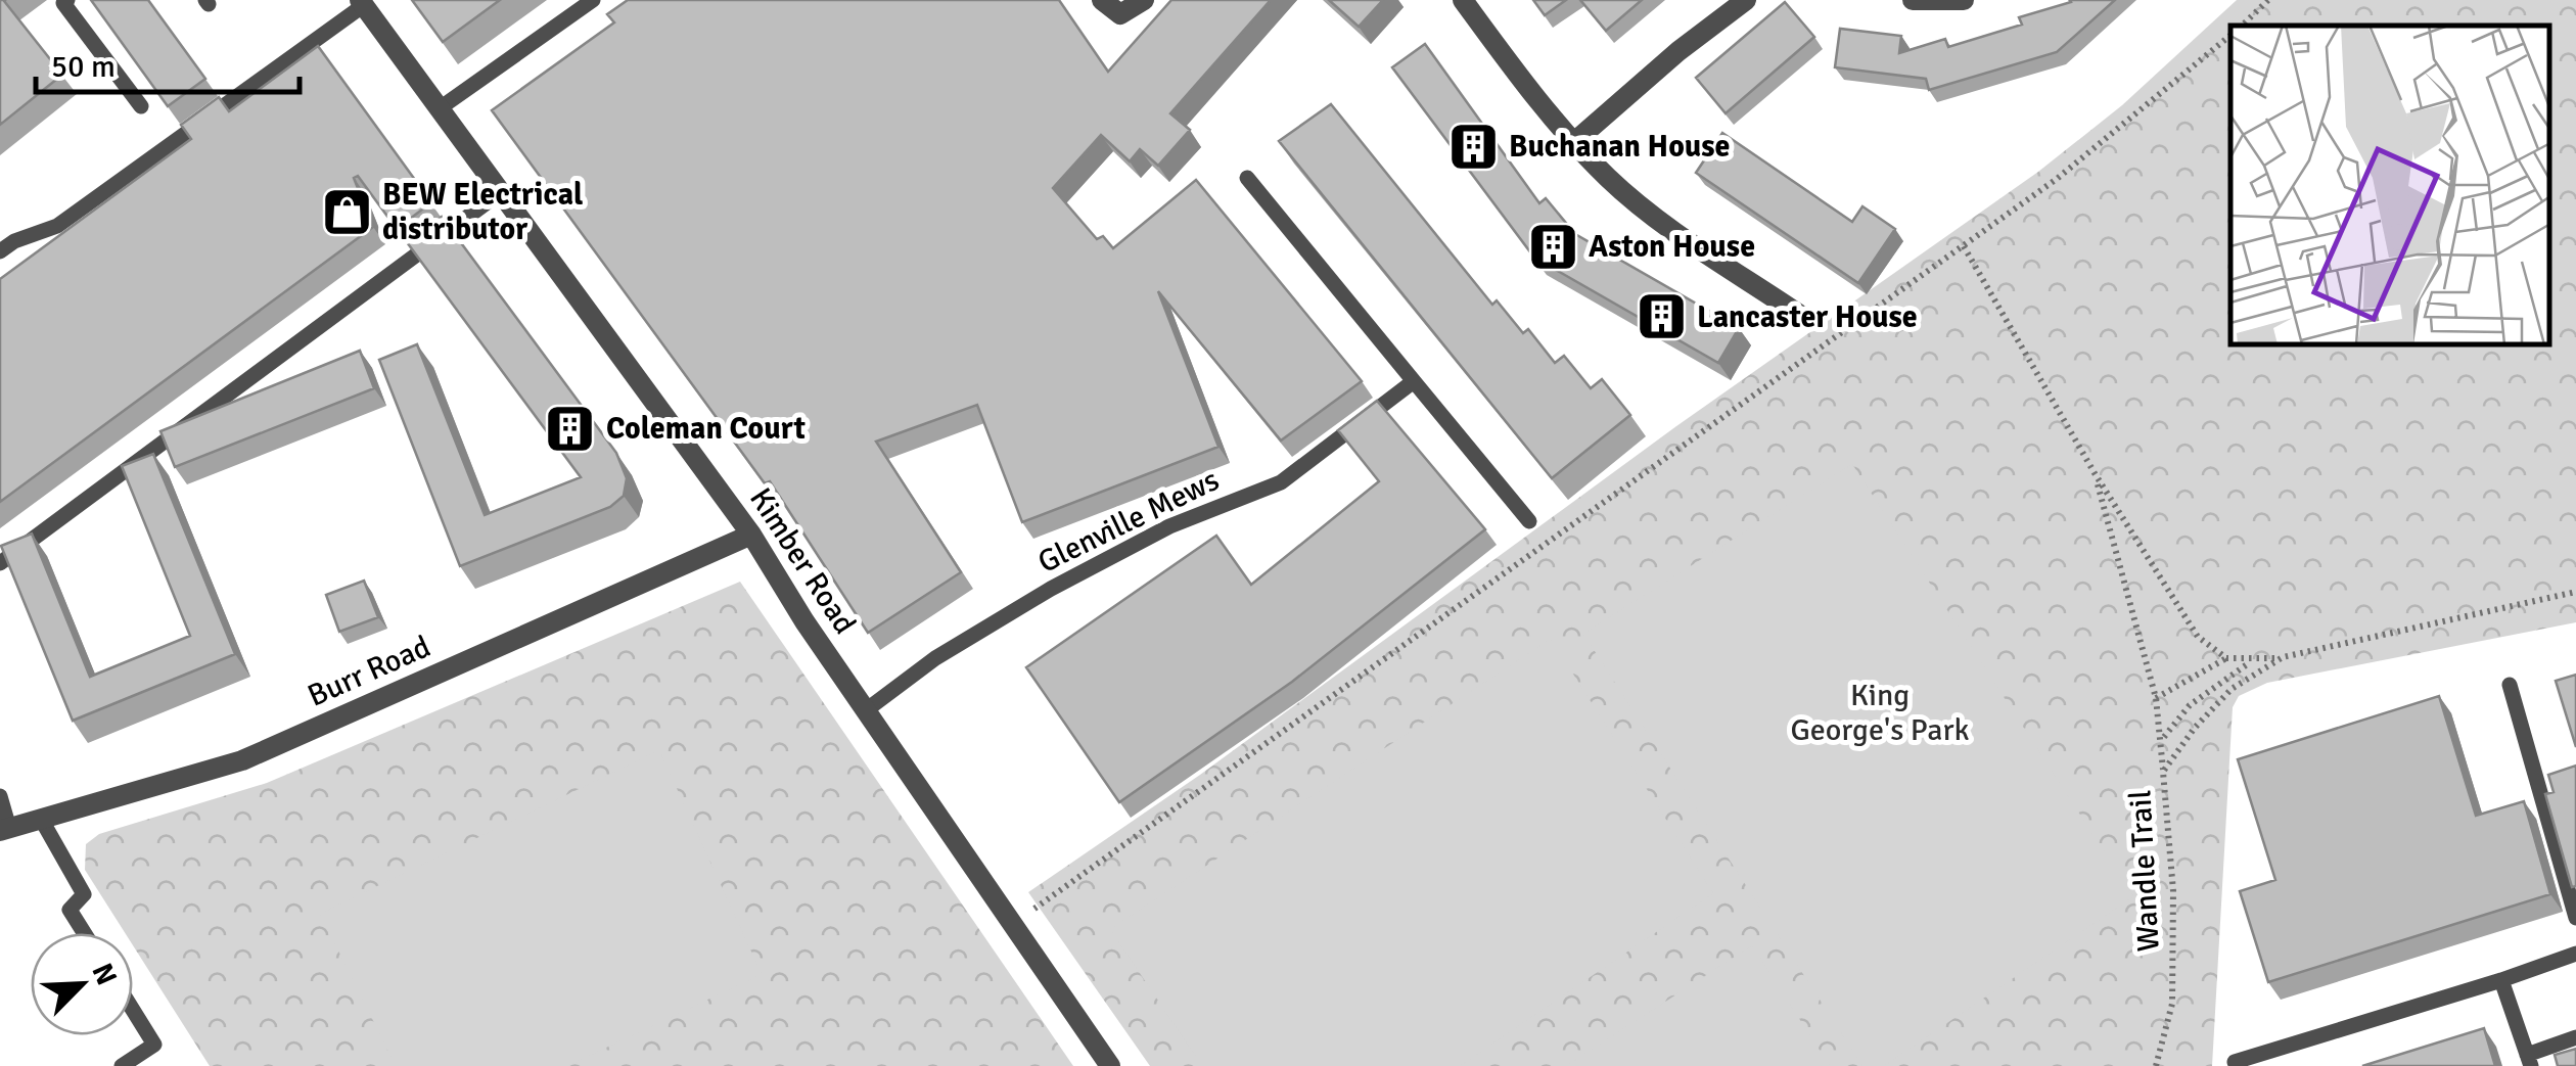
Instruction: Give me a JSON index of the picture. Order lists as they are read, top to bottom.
{
  "streets": {
    "street": ["Kimber Road", "Burr Road"],
    "lane": ["Glenville Mews"],
    "path": ["Wandle Trail"]
  },
  "crossings": [
    ["Glenville Mews", "Kimber Road"],
    ["Kimber Road", "Burr Road"]
  ],
  "parks": ["King George's Park"],
  "places": {
    "building": [
      "Buchanan House",
      "Aston House",
      "Lancaster House",
      "Coleman Court"
    ],
    "shop": ["BEW Electrical distributor"]
  },
  "scale_bar": "50 m",
  "north": "top right"
}
